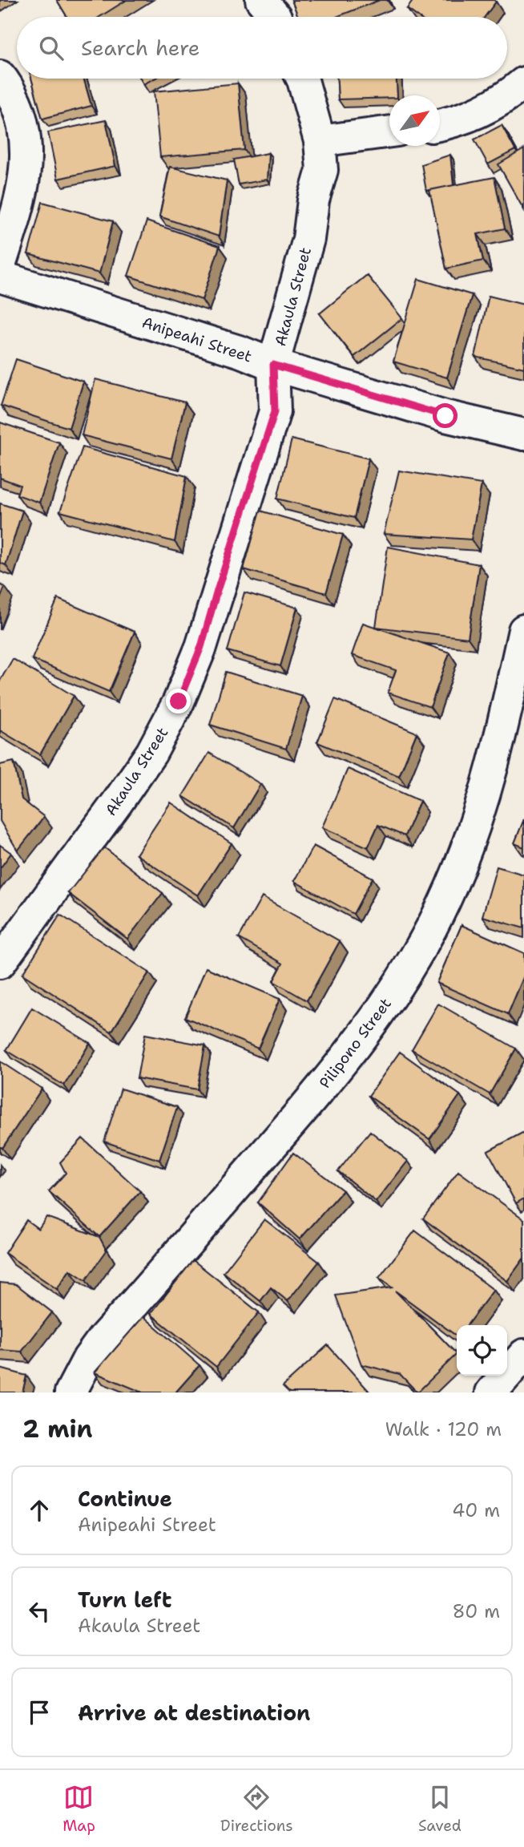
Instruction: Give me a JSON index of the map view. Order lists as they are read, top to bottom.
{
  "streets": {
    "street": ["Akaula Street", "Anipeahi Street", "Pilipono Street"]
  },
  "crossings": [
    ["Akaula Street", "Anipeahi Street"]
  ],
  "north": "top right",
  "page": {
    "search": "Search here",
    "heading": ["2 min", "Walk · 120 m"],
    "list": [
      ["Continue", "Anipeahi Street", "40 m"],
      ["Turn left", "Akaula Street", "80 m"],
      "Arrive at destination"
    ],
    "nav": ["Map", "Directions", "Saved"]
  }
}
